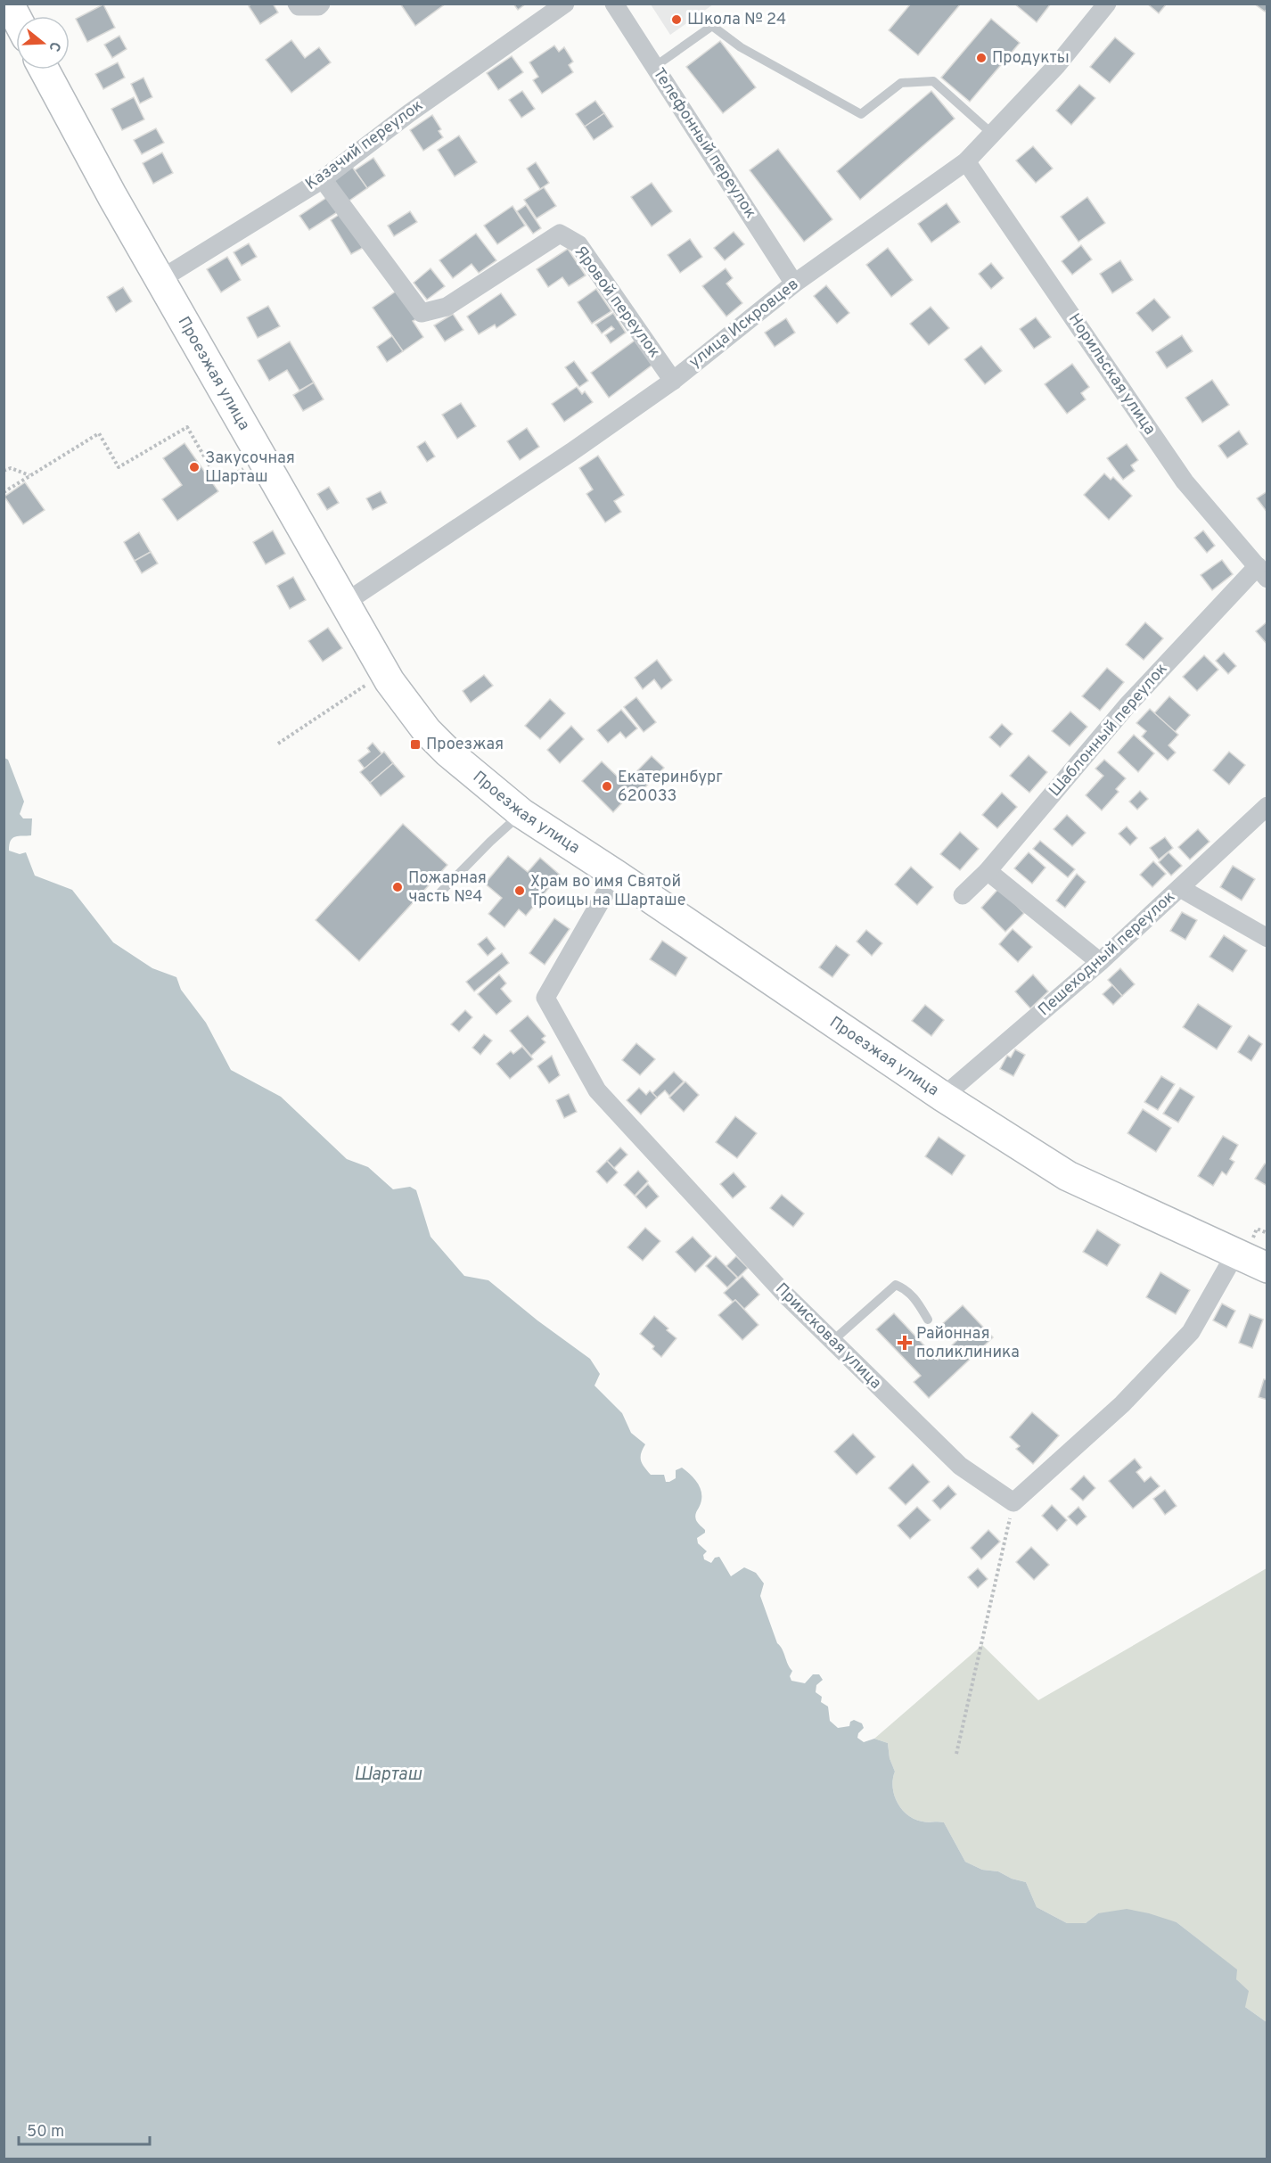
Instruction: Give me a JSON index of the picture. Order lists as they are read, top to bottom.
{
  "streets": {
    "main road": ["Проезжая улица"],
    "street": [
      "Телефонный переулок",
      "Казачий переулок",
      "Яровой переулок",
      "улица Искровцев",
      "Норильская улица",
      "Шаблонный переулок",
      "Пешеходный переулок",
      "Приисковая улица"
    ]
  },
  "crossings": [
    ["Телефонный переулок", "улица Искровцев"],
    ["Казачий переулок", "Яровой переулок"],
    ["Казачий переулок", "Проезжая улица"],
    ["Яровой переулок", "улица Искровцев"],
    ["улица Искровцев", "Проезжая улица"],
    ["улица Искровцев", "Норильская улица"],
    ["Проезжая улица", "Пешеходный переулок"],
    ["Проезжая улица", "Приисковая улица"],
    ["Норильская улица", "Шаблонный переулок"]
  ],
  "water": ["Шарташ"],
  "places": {
    "other": [
      "Школа № 24",
      "Продукты",
      "Закусочная Шарташ",
      "Екатеринбург 620033",
      "Пожарная часть №4",
      "Храм во имя Святой Троицы на Шарташе"
    ],
    "transit": ["Проезжая"],
    "health": ["Районная поликлиника"]
  },
  "scale_bar": "50 m",
  "north": "right"
}
